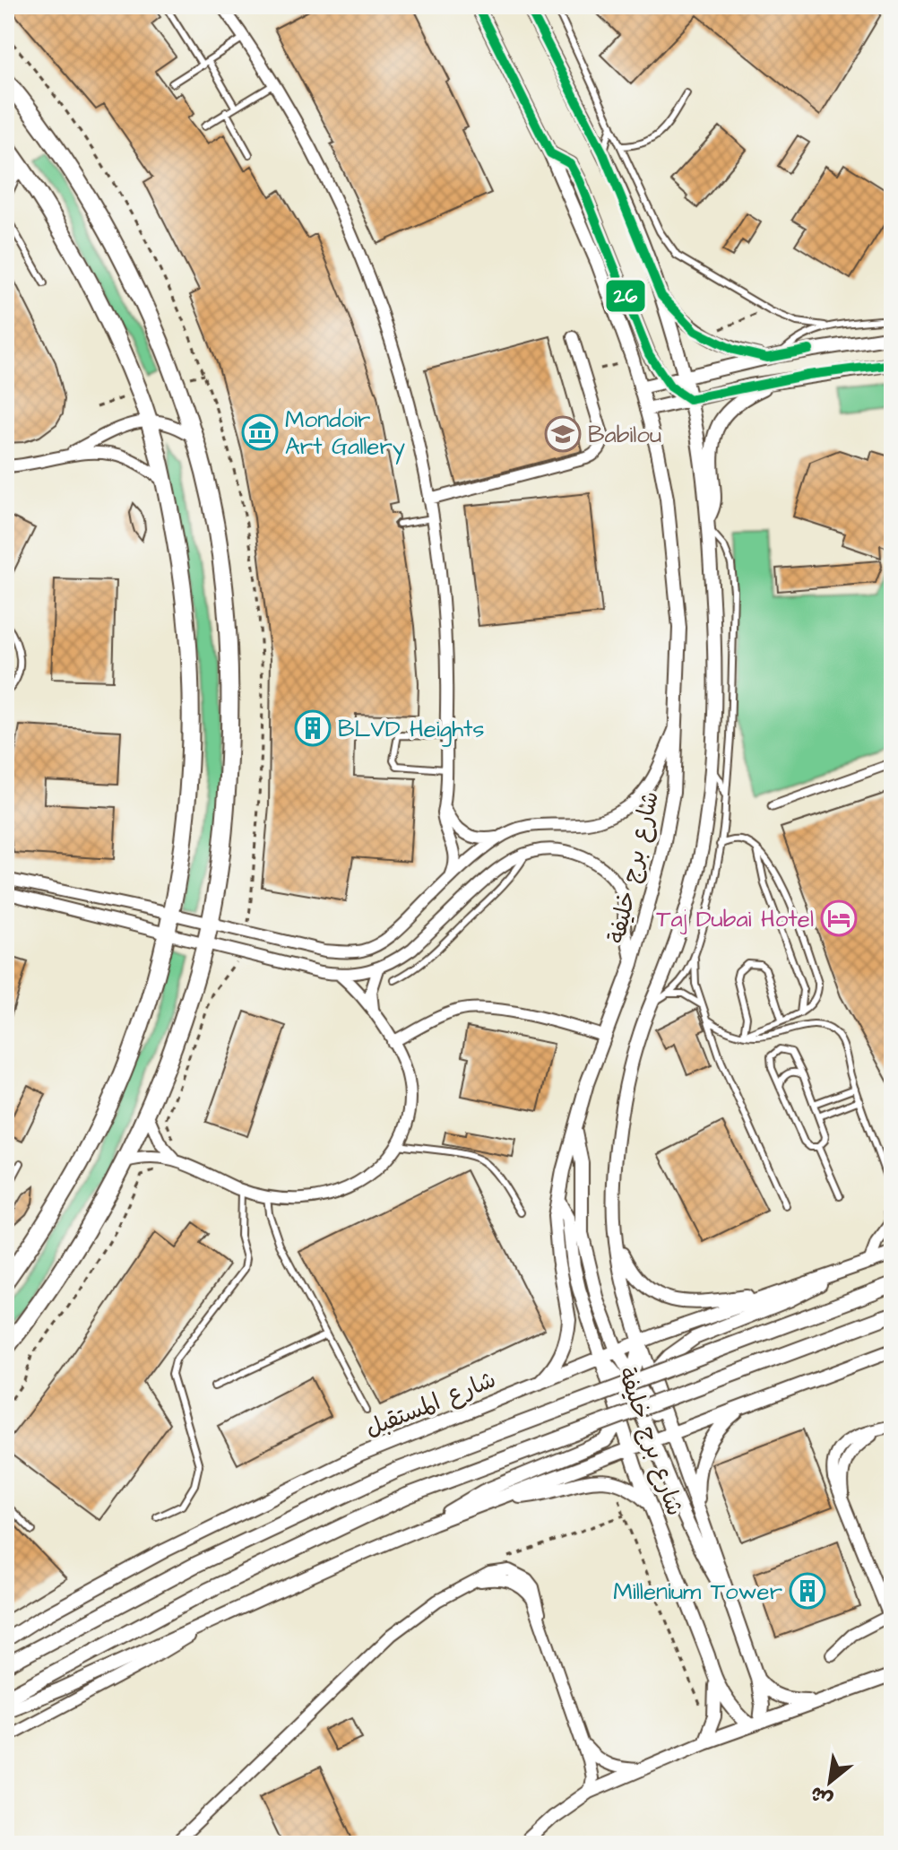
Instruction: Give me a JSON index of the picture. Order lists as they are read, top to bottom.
{
  "streets": {
    "street": ["شارع برج خليفة", "شارع المستقبل"]
  },
  "crossings": [
    ["شارع برج خليفة", "شارع المستقبل"]
  ],
  "places": {
    "museum": ["Mondoir Art Gallery"],
    "school or university": ["Babilou"],
    "building": ["BLVD Heights", "Millenium Tower"],
    "hotel": ["Taj Dubai Hotel"]
  },
  "lines": ["transit line 26"],
  "north": "bottom left"
}
